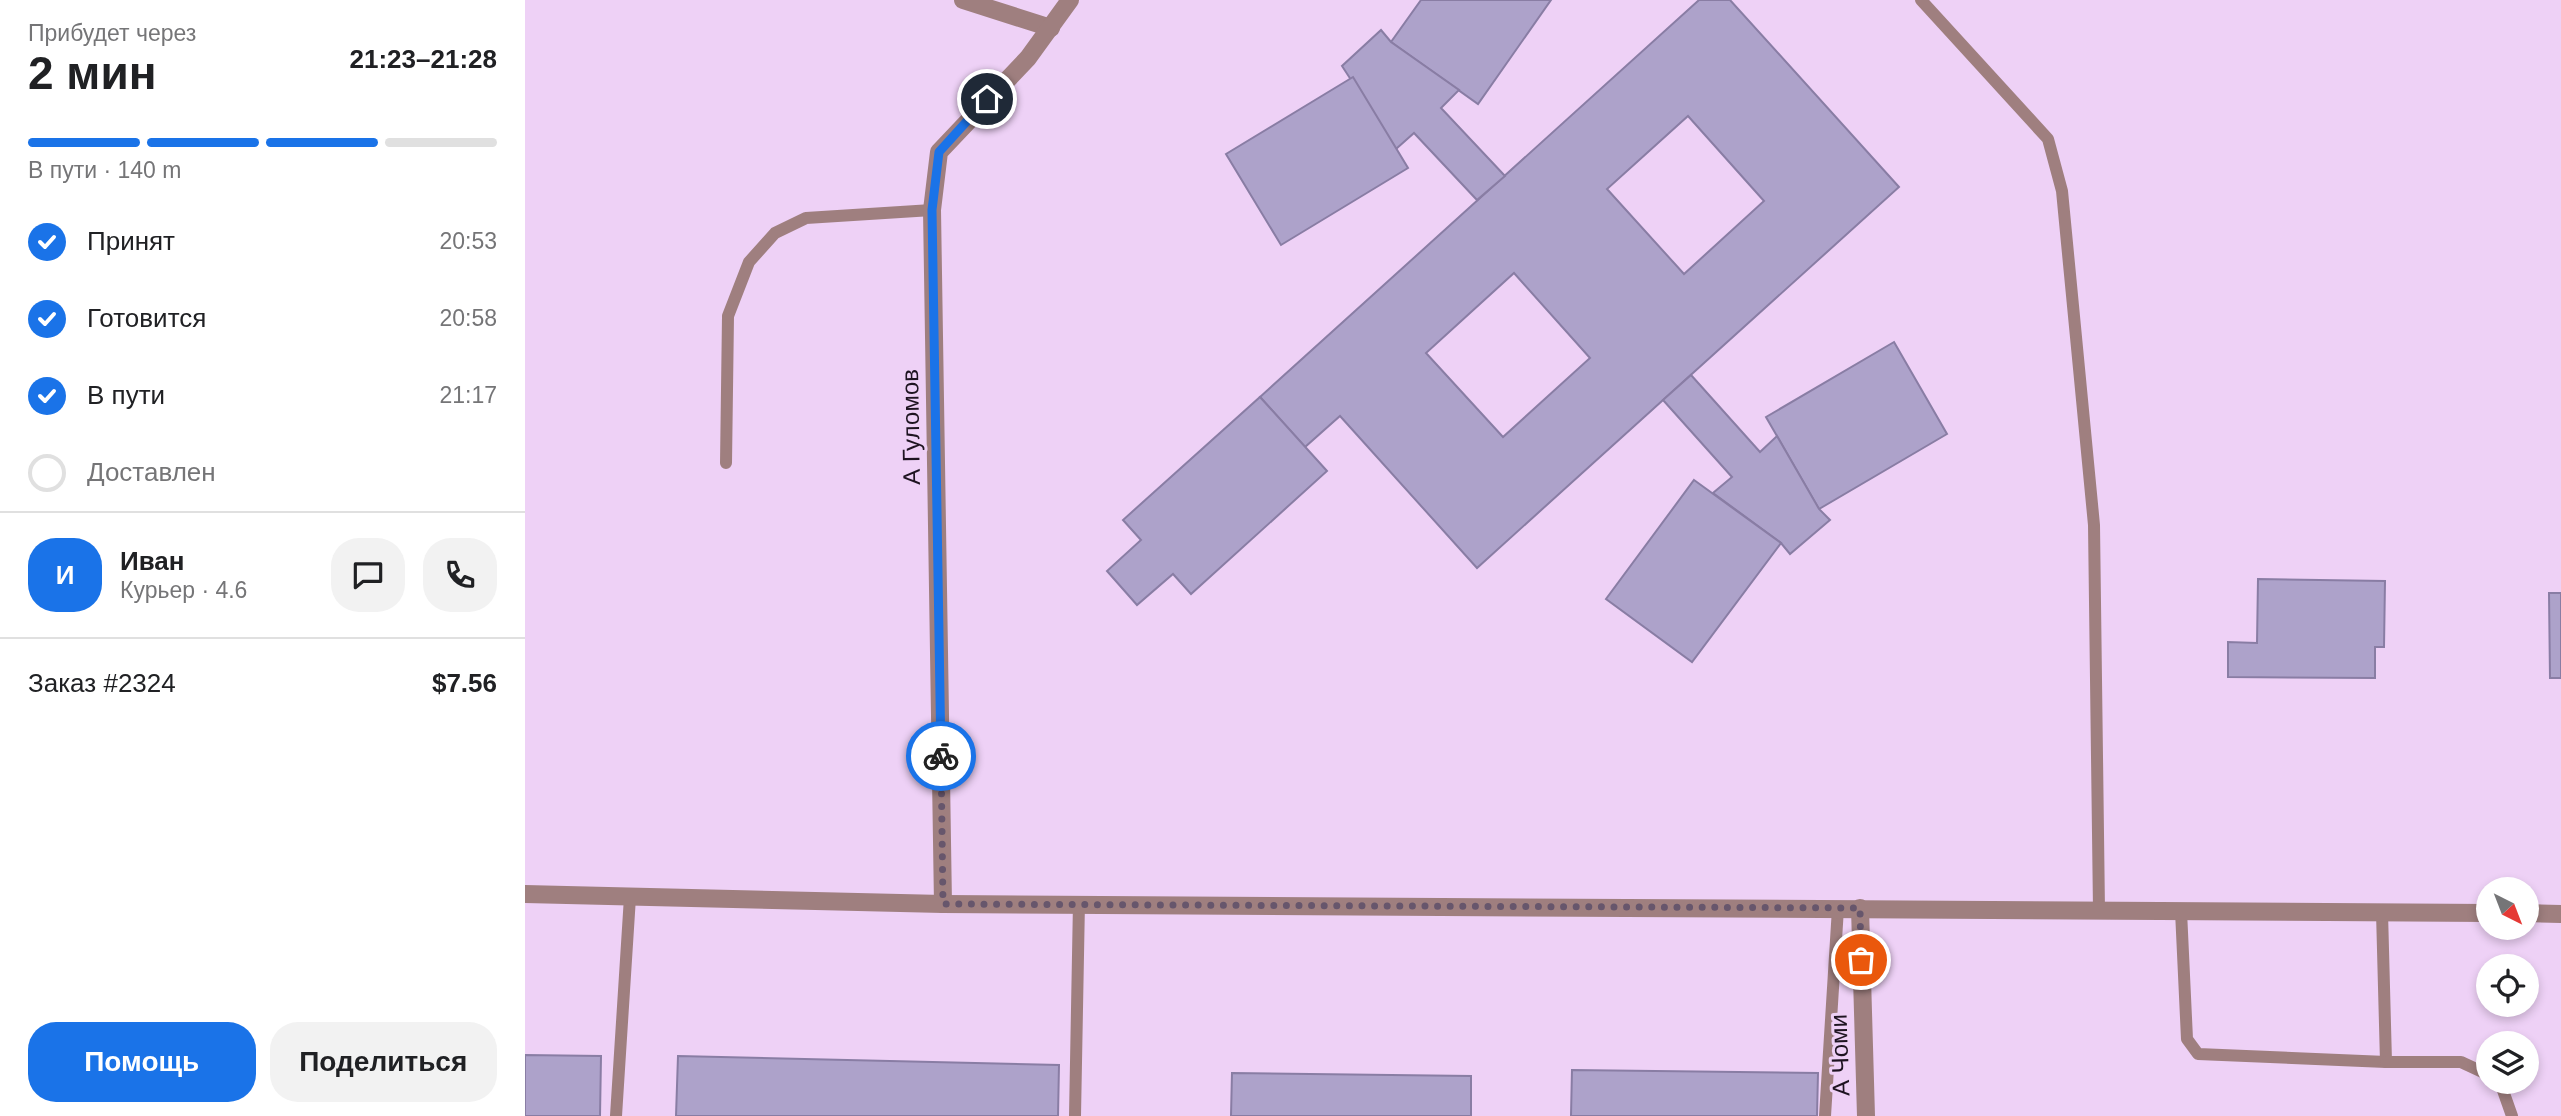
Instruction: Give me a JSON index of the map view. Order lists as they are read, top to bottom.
{
  "streets": {
    "street": ["А Гуломов", "А Чоми"]
  },
  "north": "bottom right",
  "page": {
    "heading": ["2 мин", "Прибудет через", "21:23–21:28"],
    "panel": [
      "Иван",
      "Курьер · 4.6",
      "Заказ #2324",
      "$7.56"
    ],
    "bar": "В пути · 140 m",
    "list": [
      ["Принят", "20:53"],
      ["Готовится", "20:58"],
      ["В пути", "21:17"],
      "Доставлен"
    ],
    "round": "И",
    "buttons": ["Помощь", "Поделиться"]
  }
}
